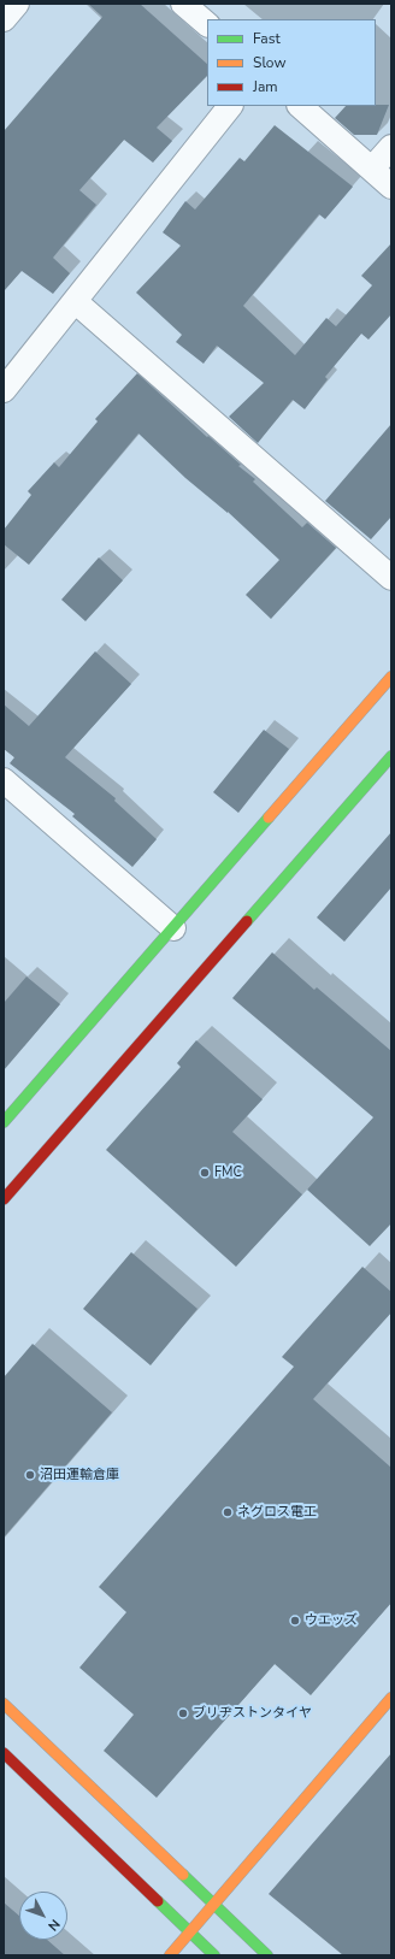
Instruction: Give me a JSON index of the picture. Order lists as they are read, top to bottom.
{
  "places": [
    "FMC",
    "沼田運輸倉庫",
    "ネグロス電工",
    "ウエッズ",
    "ブリヂストンタイヤ"
  ],
  "legend": ["Fast", "Slow", "Jam"],
  "north": "bottom right"
}
